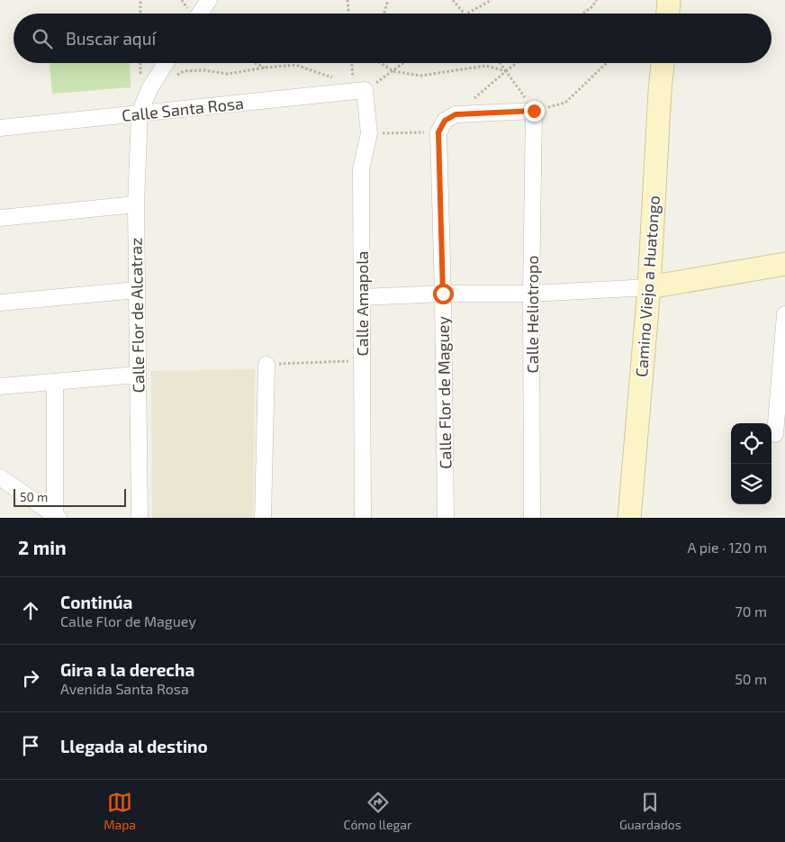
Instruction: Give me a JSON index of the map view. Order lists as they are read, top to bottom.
{
  "streets": {
    "main road": ["Camino Viejo a Huatongo"],
    "street": [
      "Calle Santa Rosa",
      "Calle Amapola",
      "Calle Heliotropo",
      "Calle Flor de Alcatraz",
      "Calle Flor de Maguey"
    ]
  },
  "crossings": [
    ["Calle Santa Rosa", "Calle Amapola"],
    ["Calle Santa Rosa", "Calle Flor de Alcatraz"]
  ],
  "scale_bar": "50 m",
  "page": {
    "search": "Buscar aquí",
    "scale": "50 m",
    "heading": ["2 min", "A pie · 120 m"],
    "list": [
      ["Continúa", "Calle Flor de Maguey", "70 m"],
      ["Gira a la derecha", "Avenida Santa Rosa", "50 m"],
      "Llegada al destino"
    ],
    "nav": ["Mapa", "Cómo llegar", "Guardados"]
  }
}
